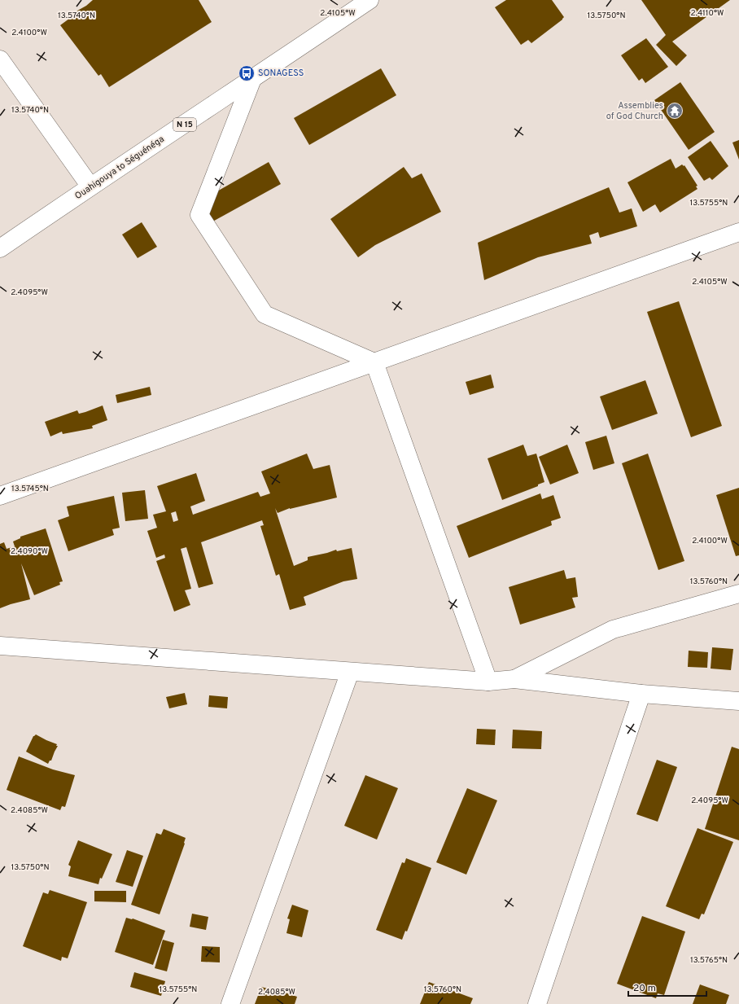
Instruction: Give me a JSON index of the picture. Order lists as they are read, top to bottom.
{
  "streets": {
    "street": ["N 15", "Ouahigouya to Séguénéga"]
  },
  "places": {
    "bus stop": ["SONAGESS"],
    "temple": ["Assemblies of God Church"]
  },
  "scale_bar": "20 m",
  "coordinates": [
    "2.4105°W",
    "2.4110°W",
    "13.5740°N",
    "13.5750°N",
    "2.4100°W",
    "13.5755°N",
    "2.4095°W",
    "13.5745°N",
    "2.4090°W",
    "13.5760°N",
    "2.4085°W",
    "13.5765°N"
  ]
}
